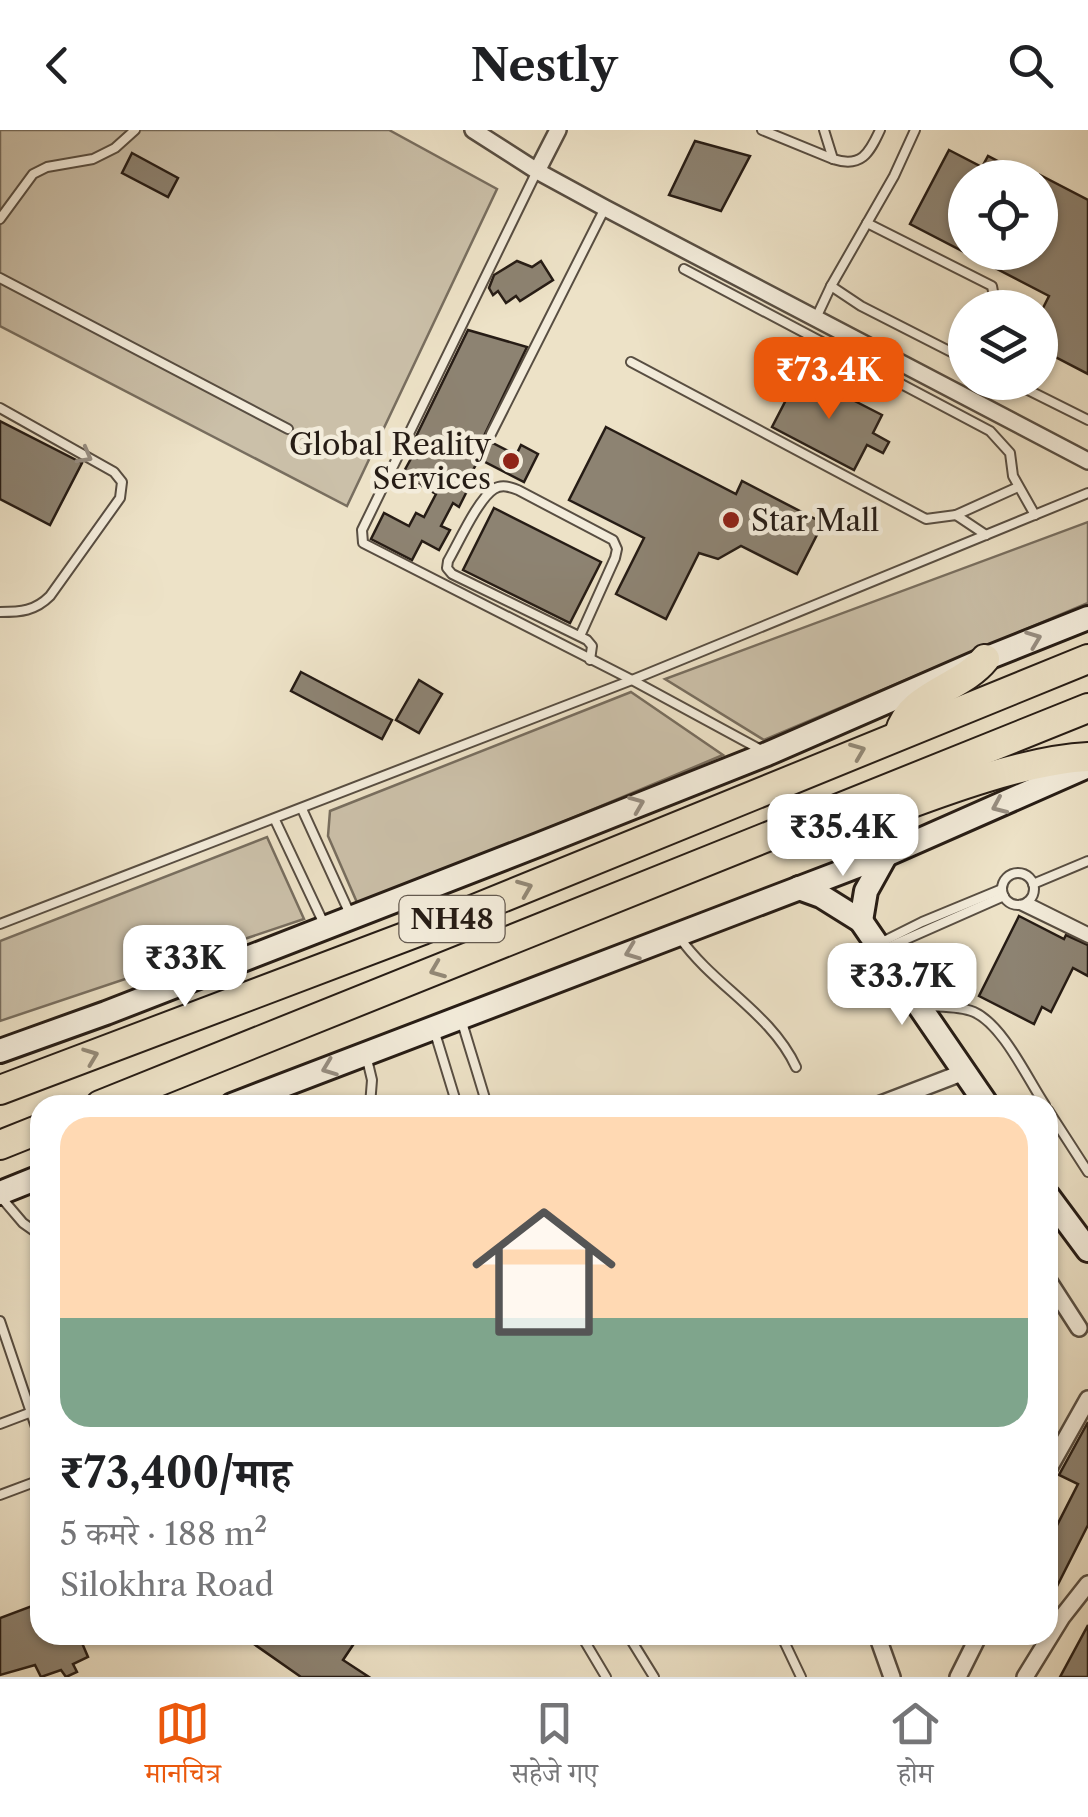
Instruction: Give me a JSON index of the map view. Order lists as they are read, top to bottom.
{
  "streets": {
    "highway": ["NH48"]
  },
  "places": ["Global Reality Services", "Star Mall"],
  "page": {
    "header": "Nestly",
    "price": [
      "₹73.4K",
      "₹35.4K",
      "₹33K",
      "₹33.7K"
    ],
    "list": [
      {
        "name": "₹73,400/माह",
        "note": "5 कमरे · 188 m² · Silokhra Road"
      }
    ],
    "tabs": ["मानचित्र", "सहेजे गए", "होम"]
  }
}
